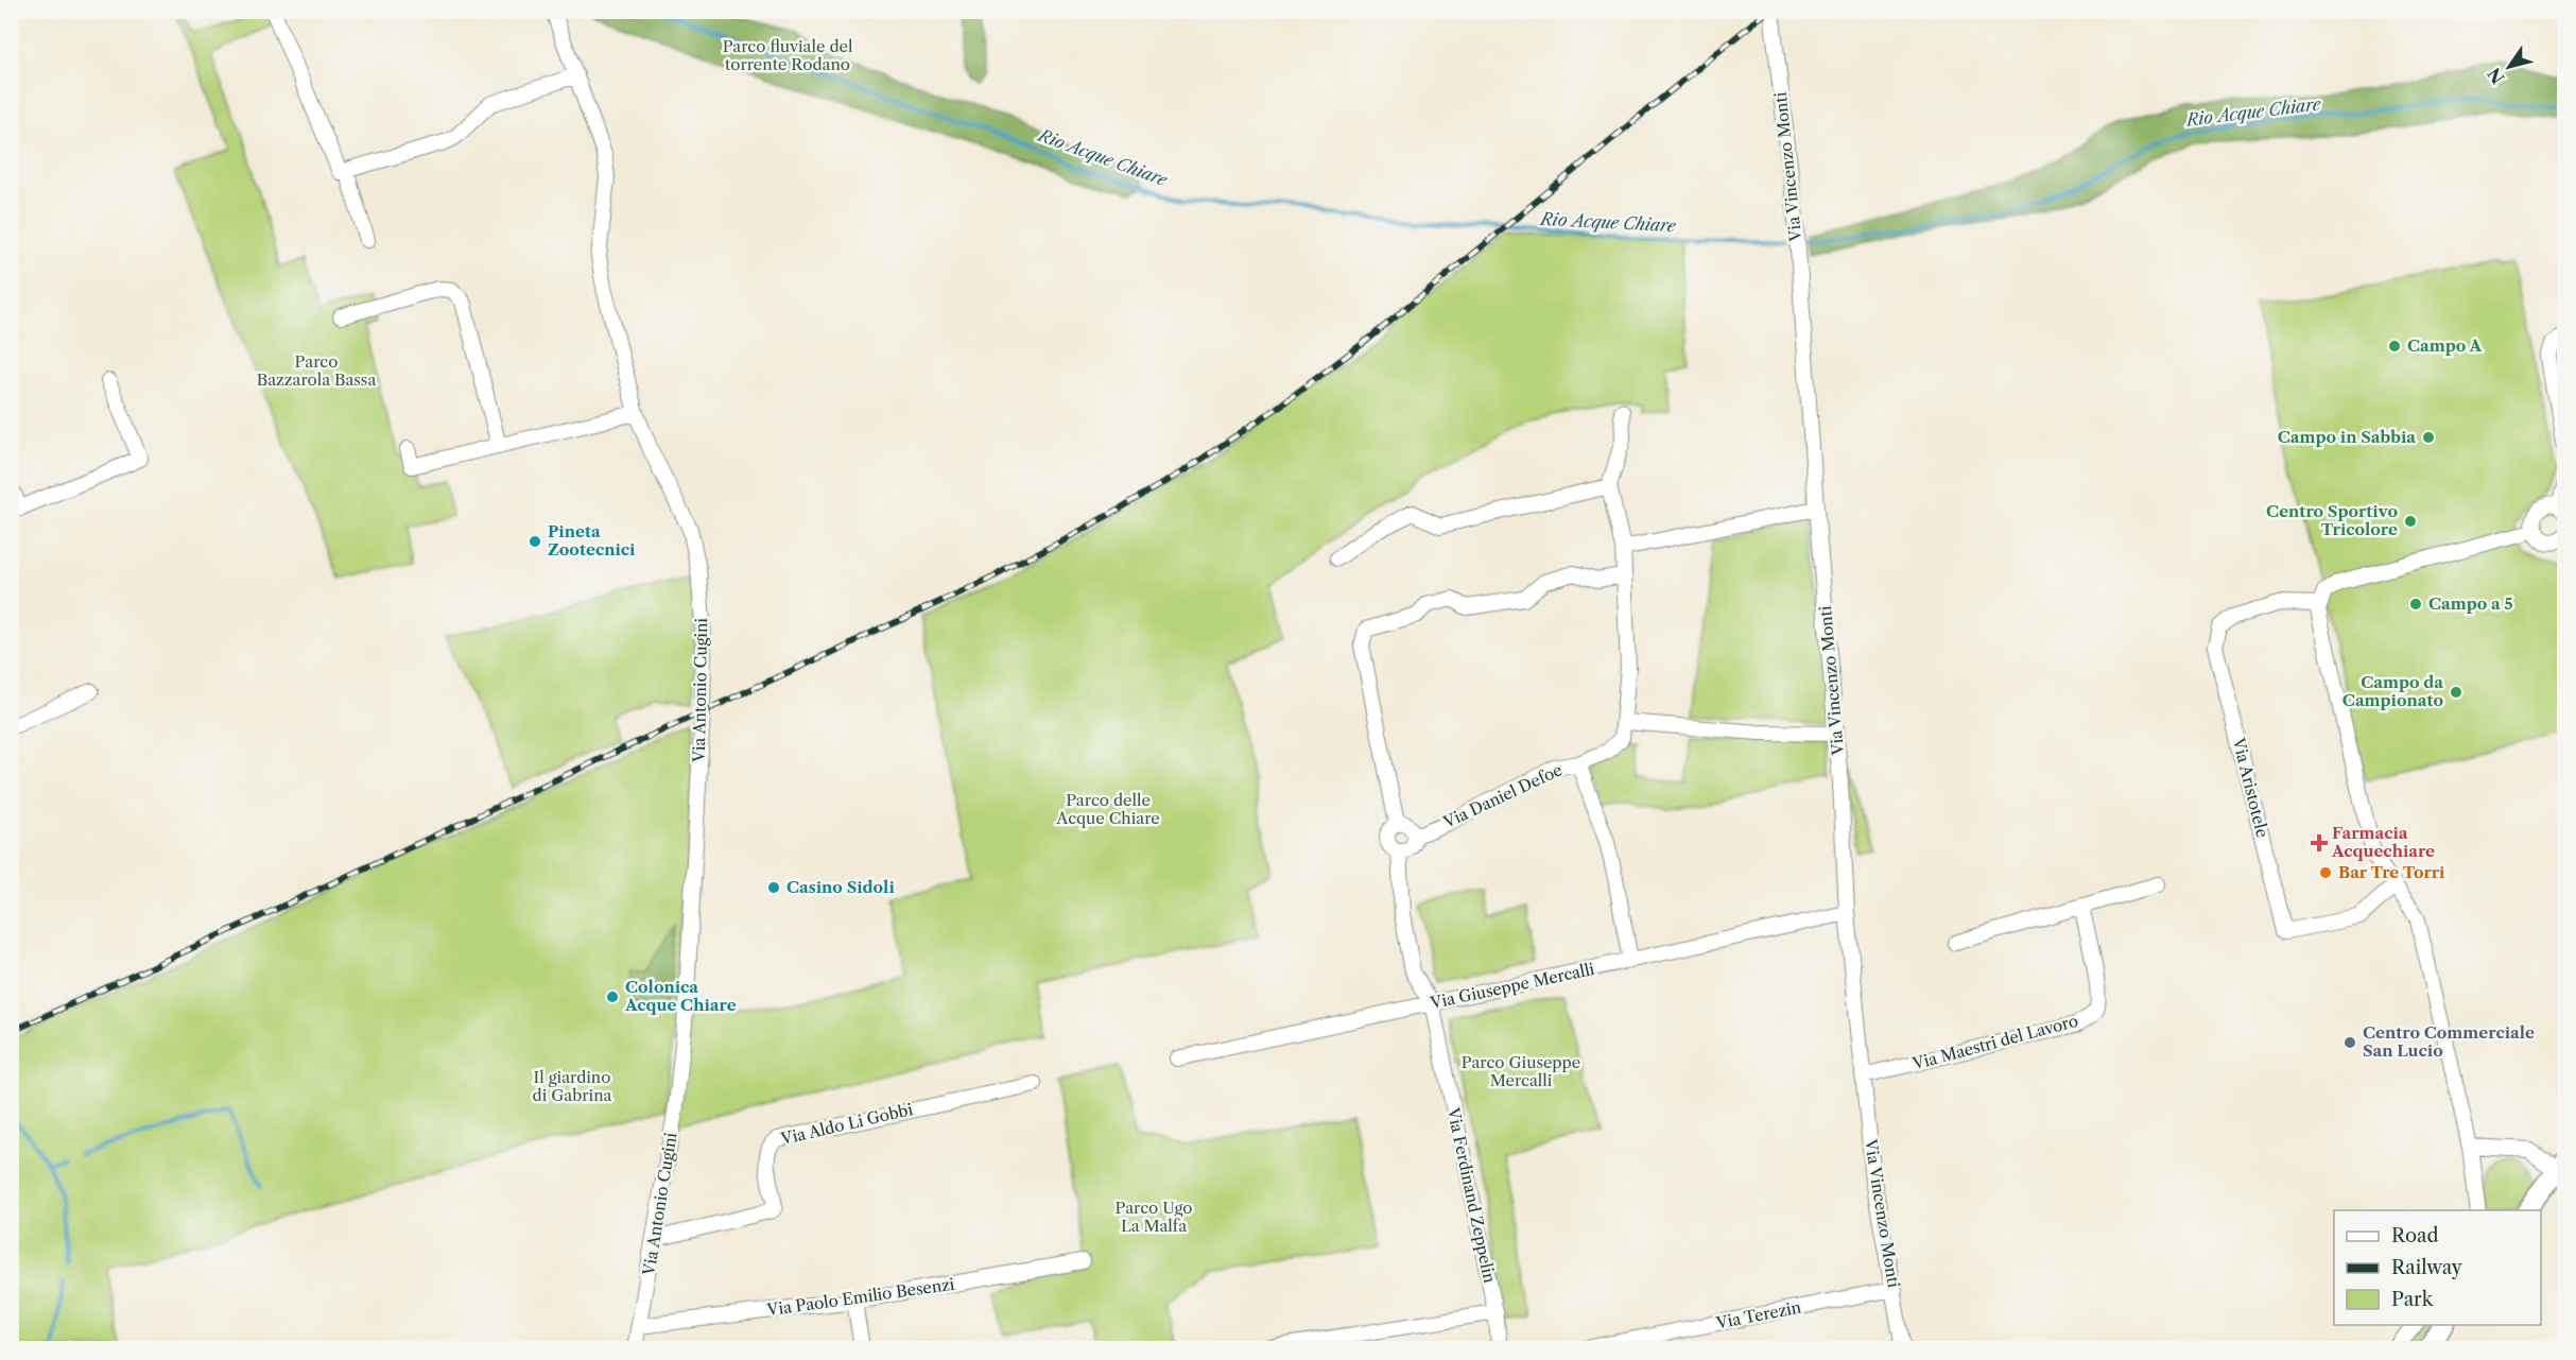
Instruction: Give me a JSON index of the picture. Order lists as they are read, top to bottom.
{
  "streets": {
    "street": [
      "Via Vincenzo Monti",
      "Via Antonio Cugini",
      "Via Aristotele",
      "Via Daniel Defoe",
      "Via Giuseppe Mercalli",
      "Via Maestri del Lavoro",
      "Via Aldo Li Gobbi",
      "Via Ferdinand Zeppelin",
      "Via Paolo Emilio Besenzi",
      "Via Terezin"
    ]
  },
  "crossings": [
    ["Via Vincenzo Monti", "Via Giuseppe Mercalli"],
    ["Via Vincenzo Monti", "Via Maestri del Lavoro"],
    ["Via Vincenzo Monti", "Via Terezin"],
    ["Via Antonio Cugini", "Via Aldo Li Gobbi"],
    ["Via Antonio Cugini", "Via Paolo Emilio Besenzi"],
    ["Via Giuseppe Mercalli", "Via Ferdinand Zeppelin"]
  ],
  "water": ["Rio Acque Chiare"],
  "parks": [
    "Parco fluviale del torrente Rodano",
    "Parco Bazzarola Bassa",
    "Parco delle Acque Chiare",
    "Parco Giuseppe Mercalli",
    "Il giardino di Gabrina",
    "Parco Ugo La Malfa"
  ],
  "places": {
    "other": [
      "Campo A",
      "Campo in Sabbia",
      "Centro Sportivo Tricolore",
      "Pineta Zootecnici",
      "Campo a 5",
      "Campo da Campionato",
      "Bar Tre Torri",
      "Casino Sidoli",
      "Colonica Acque Chiare",
      "Centro Commerciale San Lucio"
    ],
    "health": ["Farmacia Acquechiare"]
  },
  "legend": ["Road", "Railway", "Park"],
  "north": "bottom left"
}
